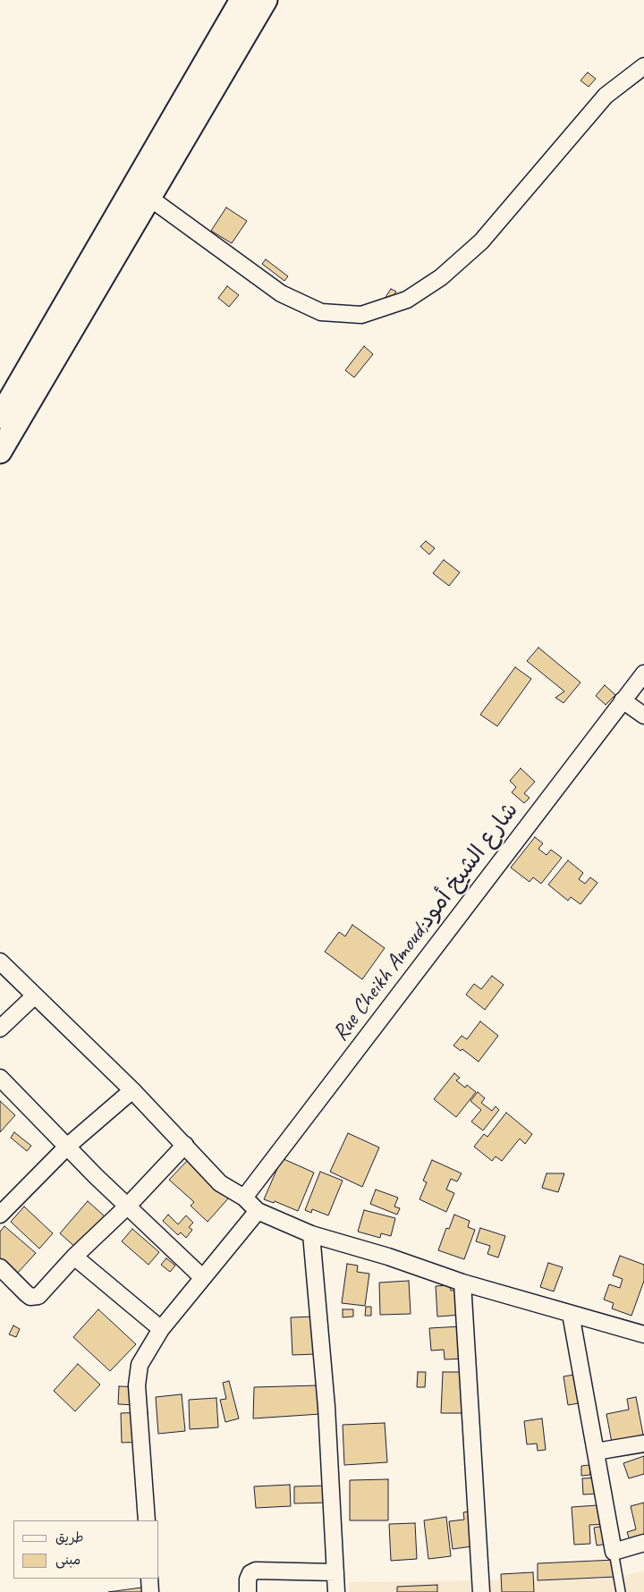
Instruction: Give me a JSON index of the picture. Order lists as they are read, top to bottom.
{
  "streets": {
    "street": ["Rue Cheikh Amoud;شارع الشيخ أمود"]
  },
  "legend": ["طريق", "مبنى"]
}
